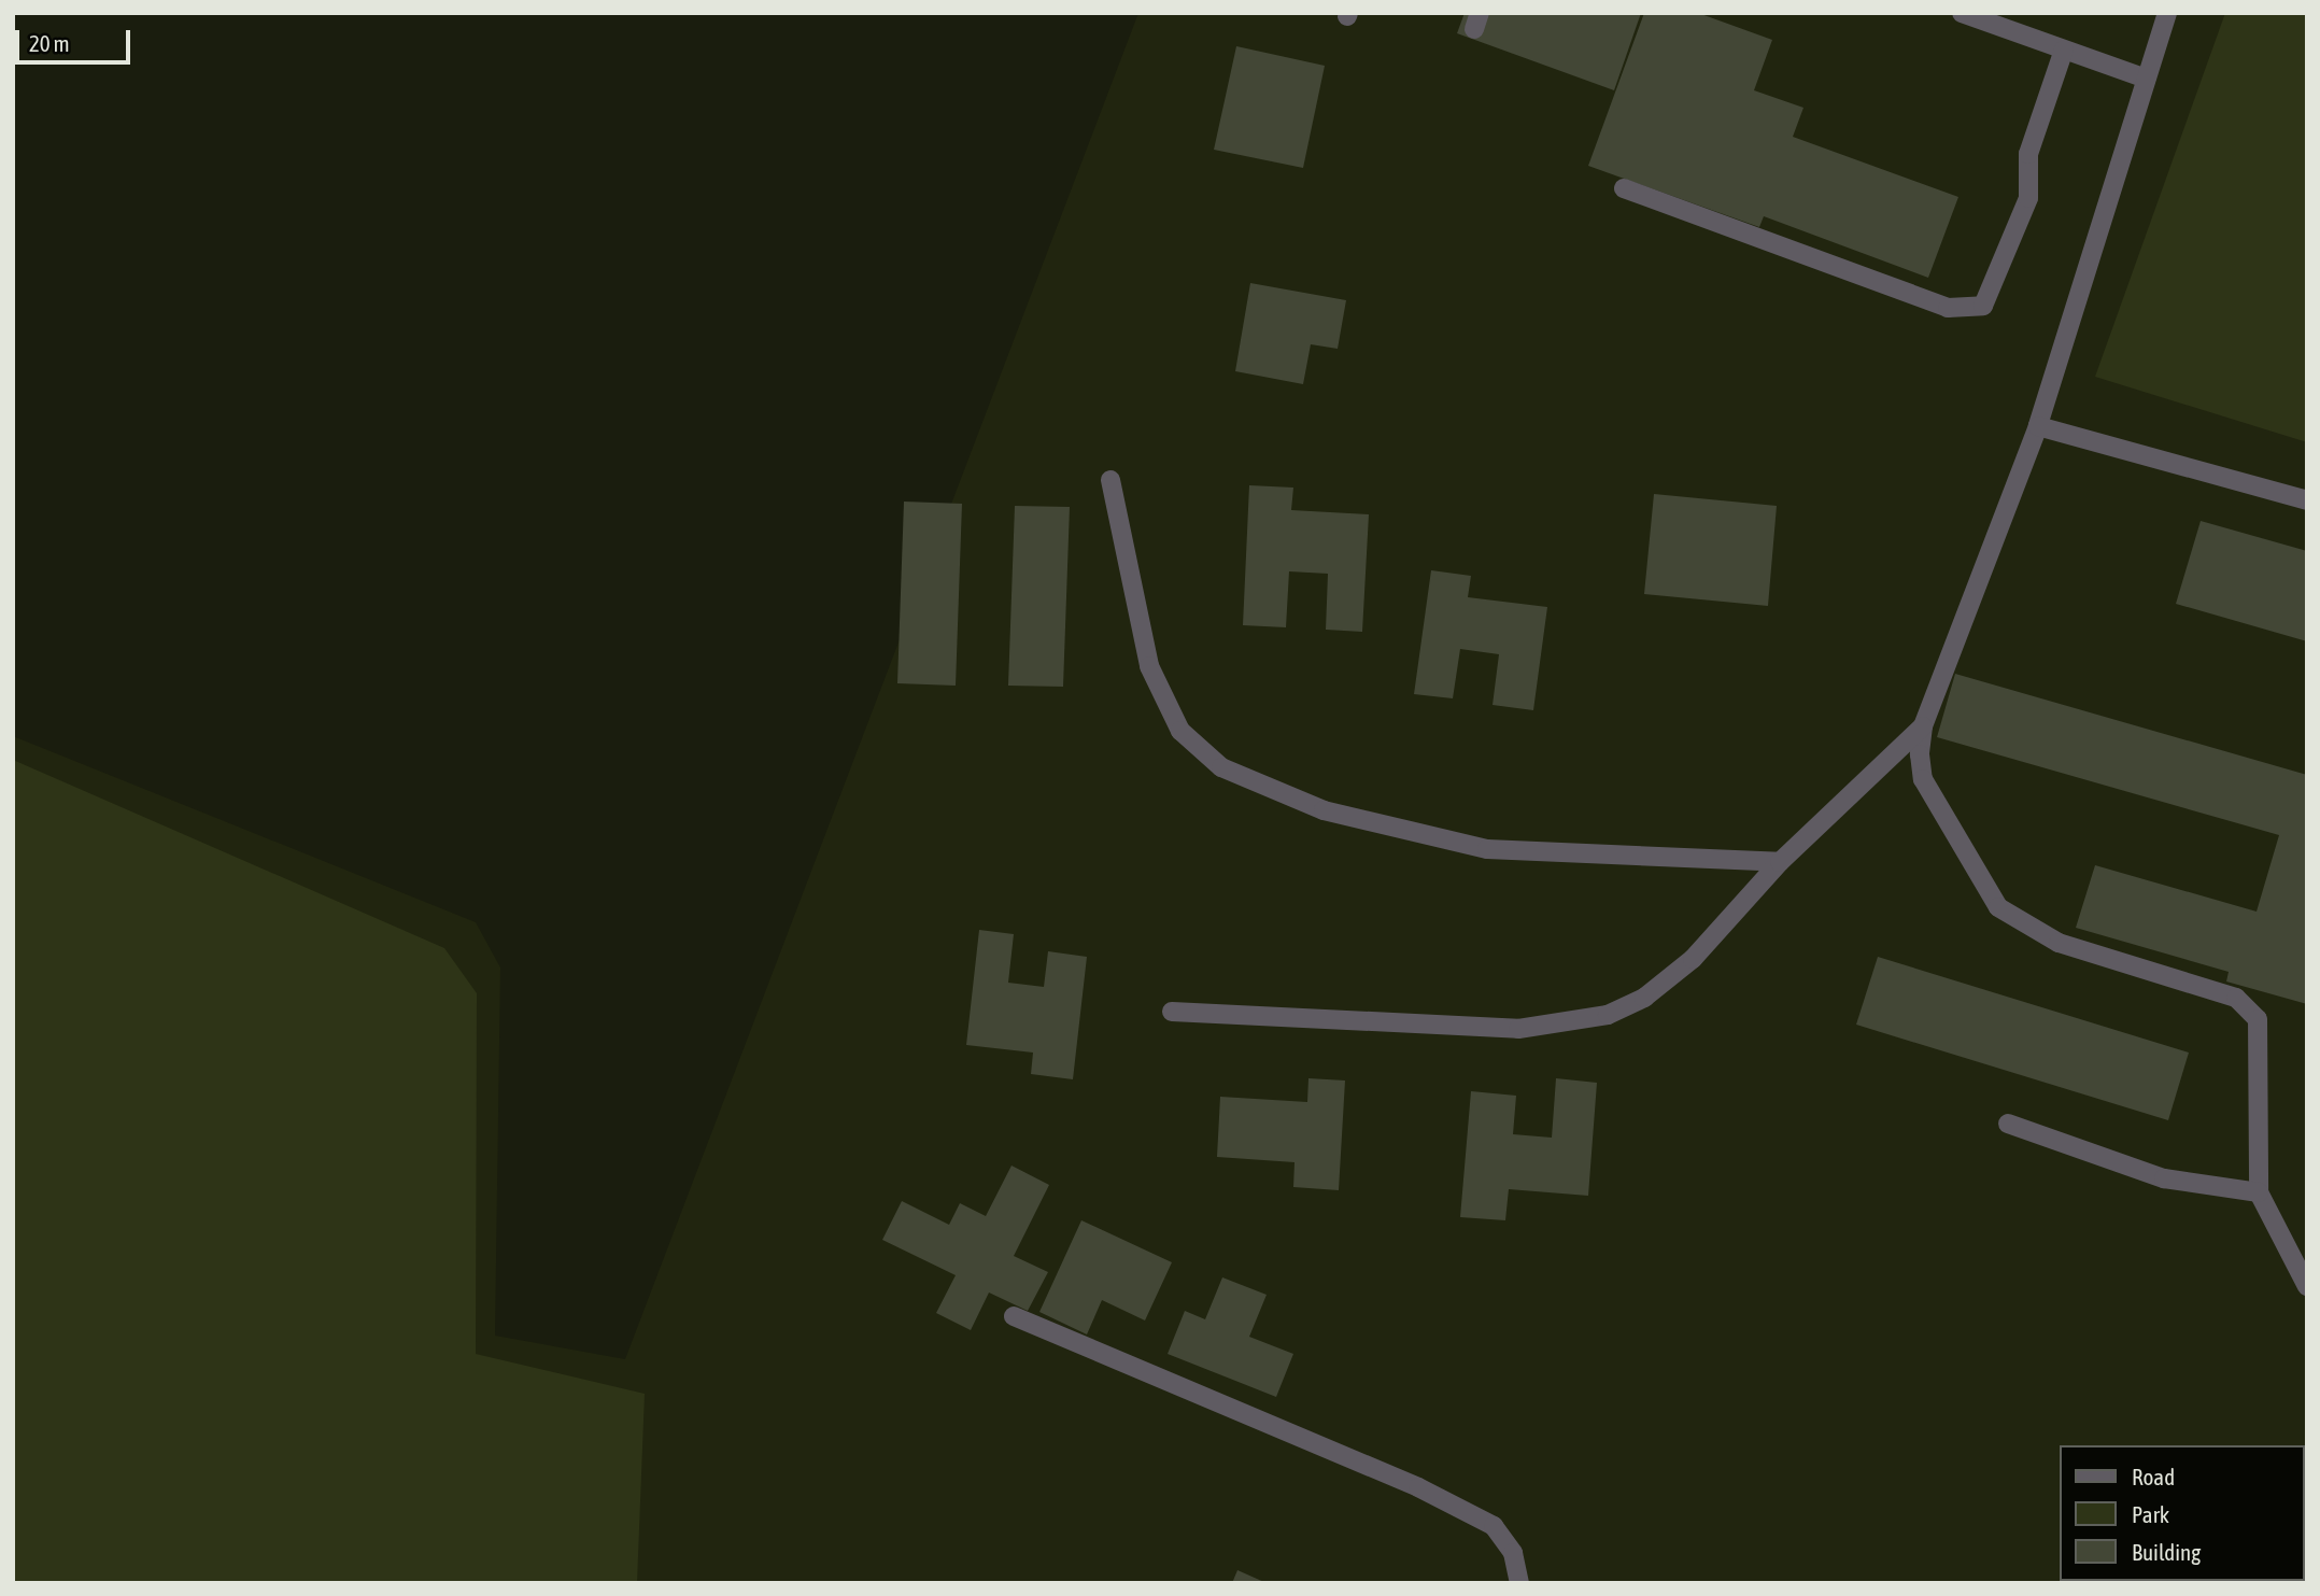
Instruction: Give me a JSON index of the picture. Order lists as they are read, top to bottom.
{
  "legend": ["Road", "Park", "Building"],
  "scale_bar": "20 m"
}
